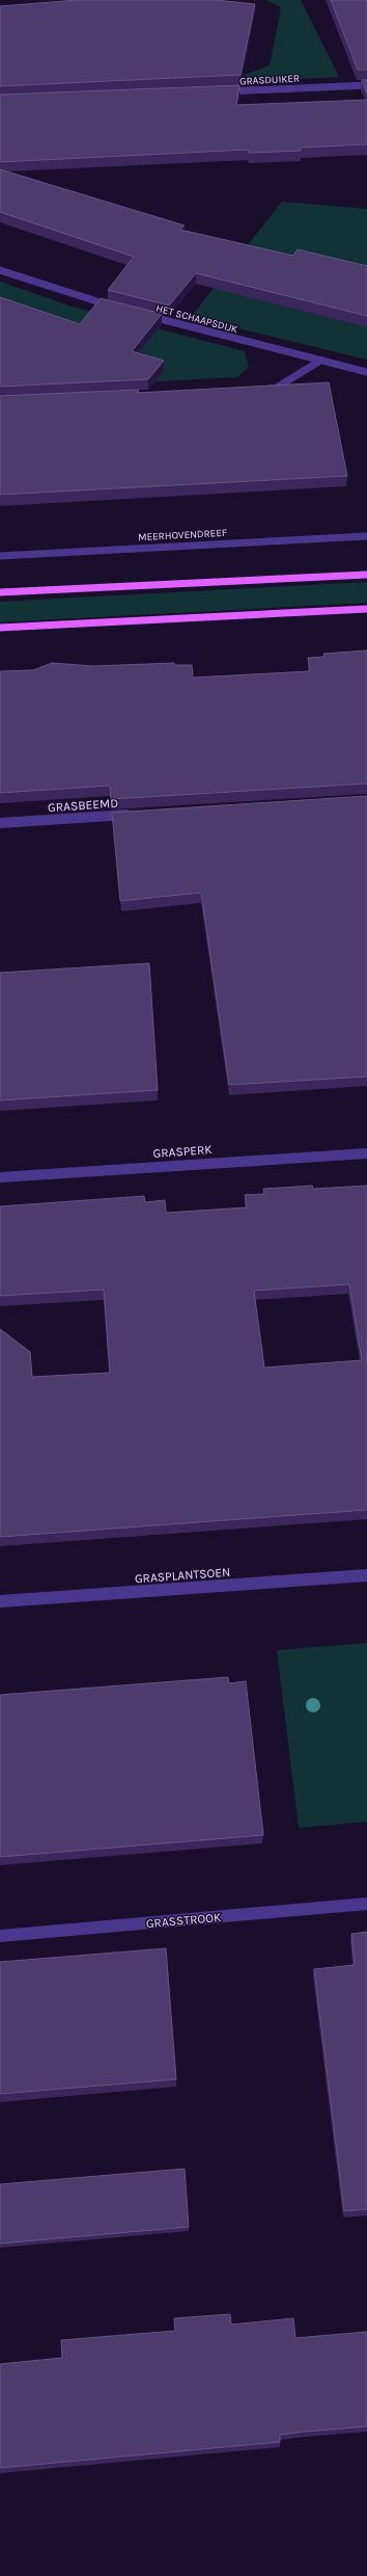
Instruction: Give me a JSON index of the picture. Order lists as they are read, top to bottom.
{
  "streets": {
    "street": [
      "GRASDUIKER",
      "HET SCHAAPSDIJK",
      "MEERHOVENDREEF",
      "GRASBEEMD",
      "GRASPERK",
      "GRASPLANTSOEN",
      "GRASSTROOK"
    ]
  }
}
